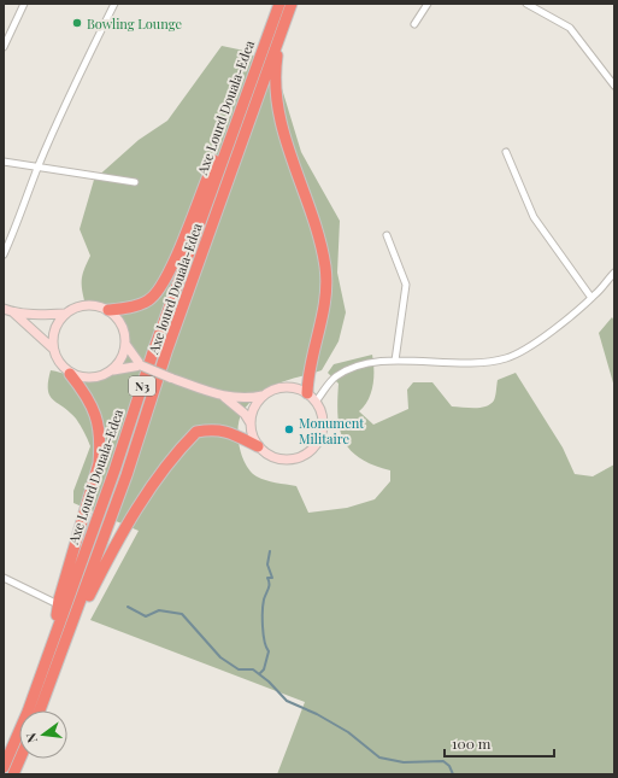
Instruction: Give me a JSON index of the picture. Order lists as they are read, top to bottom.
{
  "streets": {
    "highway": ["Axe Lourd Douala-Edea", "Axe lourd Douala-Edea", "N3"]
  },
  "places": ["Bowling Lounge", "Monument Militaire"],
  "scale_bar": "100 m",
  "north": "left"
}
